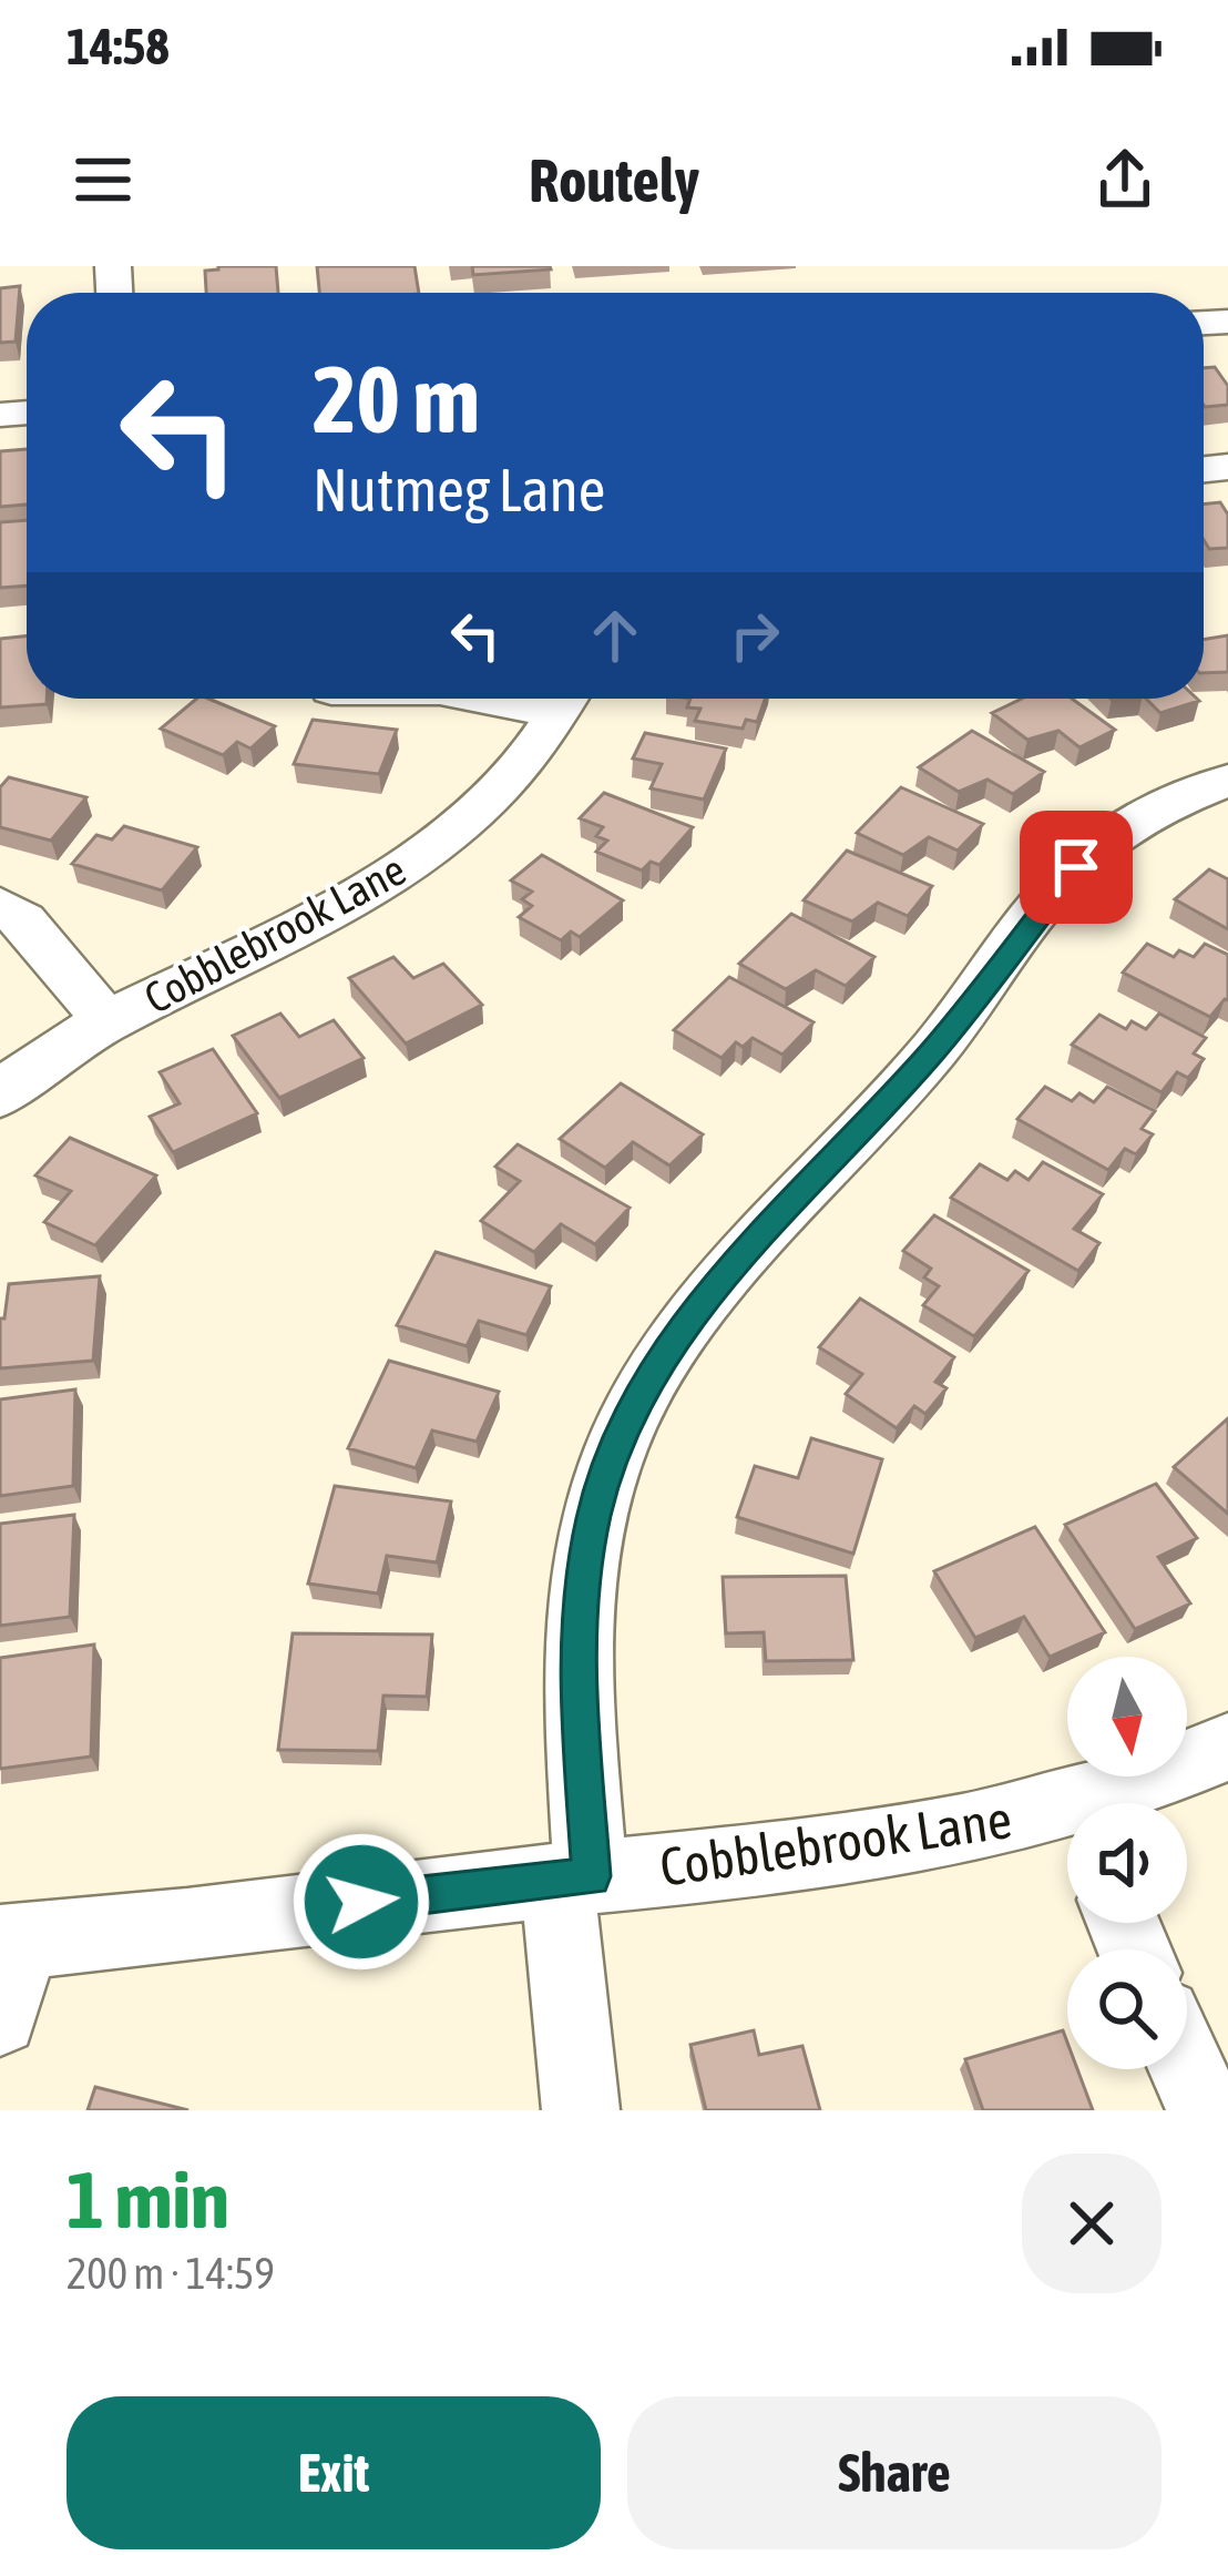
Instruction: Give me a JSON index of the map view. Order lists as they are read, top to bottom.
{
  "streets": {
    "street": ["Cobblebrook Lane"]
  },
  "north": "bottom",
  "page": {
    "status": "14:58",
    "header": "Routely",
    "turn": ["20 m", "Nutmeg Lane"],
    "heading": ["1 min", "200 m · 14:59"],
    "buttons": ["Exit", "Share"]
  }
}
